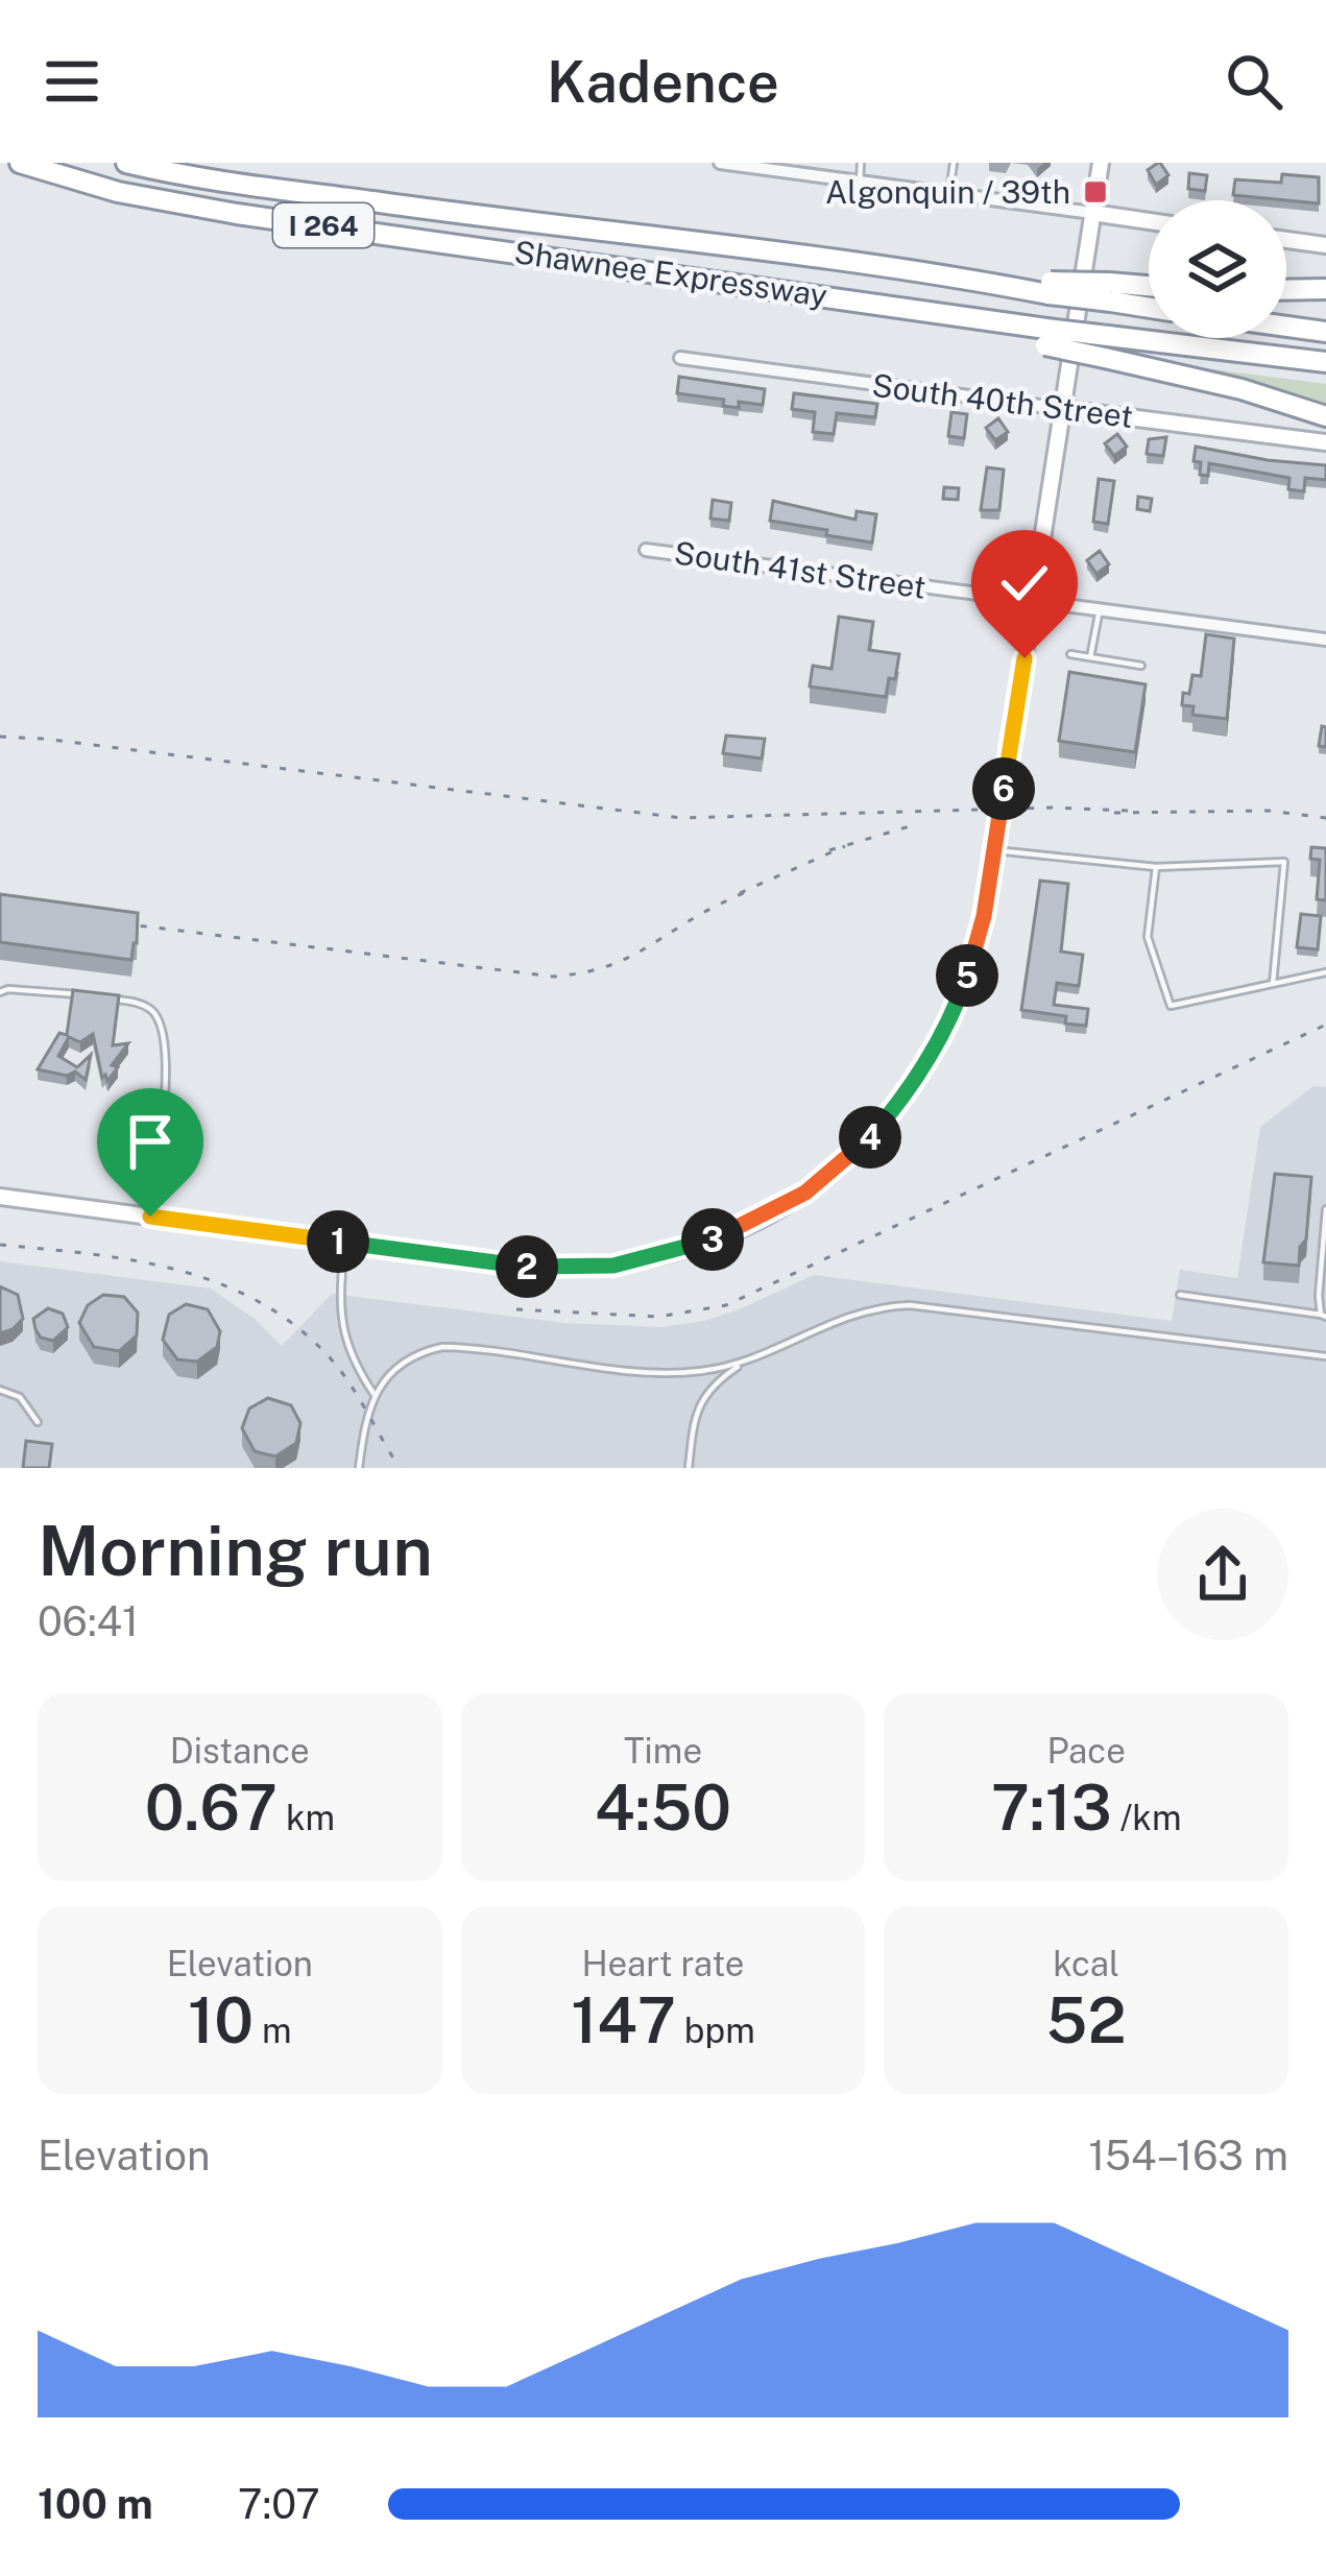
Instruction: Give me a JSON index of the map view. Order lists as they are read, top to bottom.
{
  "streets": {
    "highway": ["I 264", "Shawnee Expressway"],
    "street": ["South 40th Street", "South 41st Street"]
  },
  "places": {
    "transit": ["Algonquin / 39th"]
  },
  "page": {
    "header": "Kadence",
    "pins": [
      "6",
      "5",
      "4",
      "3",
      "1",
      "2"
    ],
    "heading": ["Morning run", "06:41"],
    "stats": [
      ["Distance", "0.67 km"],
      ["Time", "4:50"],
      ["Pace", "7:13 /km"],
      ["Elevation", "10 m"],
      ["Heart rate", "147 bpm"],
      ["kcal", "52"]
    ],
    "chart": ["Elevation", "154–163 m"],
    "list": [
      {
        "name": "100 m",
        "note": "7:07"
      }
    ]
  }
}
